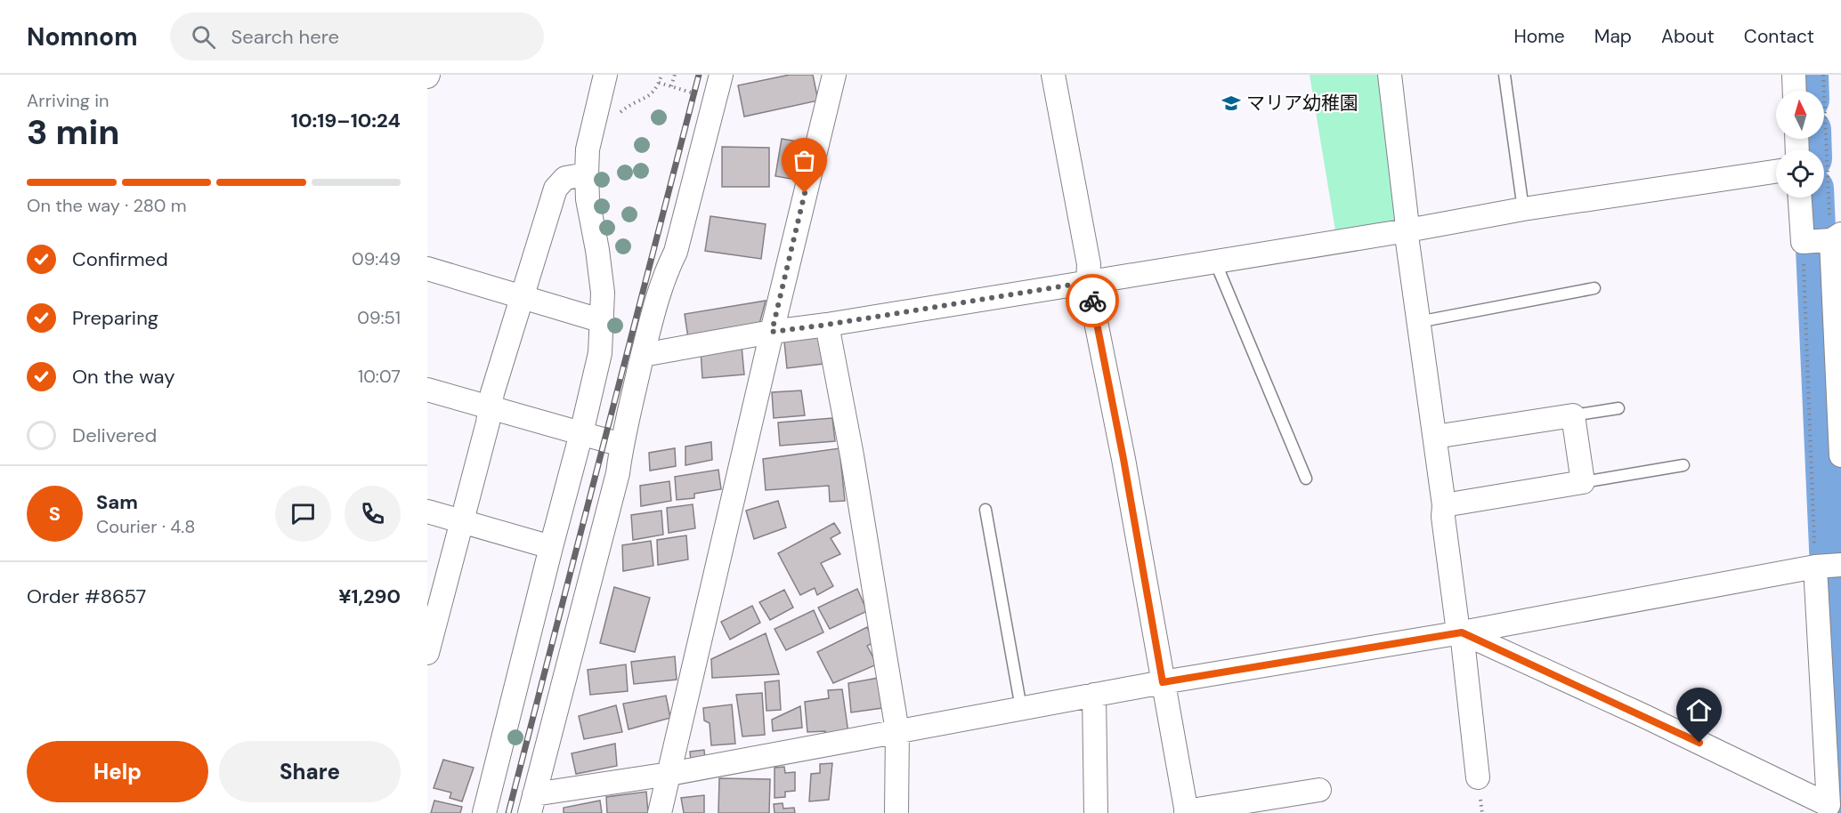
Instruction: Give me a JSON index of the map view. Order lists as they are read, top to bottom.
{
  "places": {
    "school or university": ["マリア幼稚園"]
  },
  "north": "top",
  "page": {
    "header": "Nomnom",
    "search": "Search here",
    "nav": [
      "Home",
      "Map",
      "About",
      "Contact"
    ],
    "heading": ["3 min", "Arriving in", "10:19–10:24"],
    "panel": [
      "Sam",
      "Courier · 4.8",
      "Order #8657",
      "¥1,290"
    ],
    "bar": "On the way · 280 m",
    "list": [
      ["Confirmed", "09:49"],
      ["Preparing", "09:51"],
      ["On the way", "10:07"],
      "Delivered"
    ],
    "round": "S",
    "buttons": ["Help", "Share"]
  }
}
